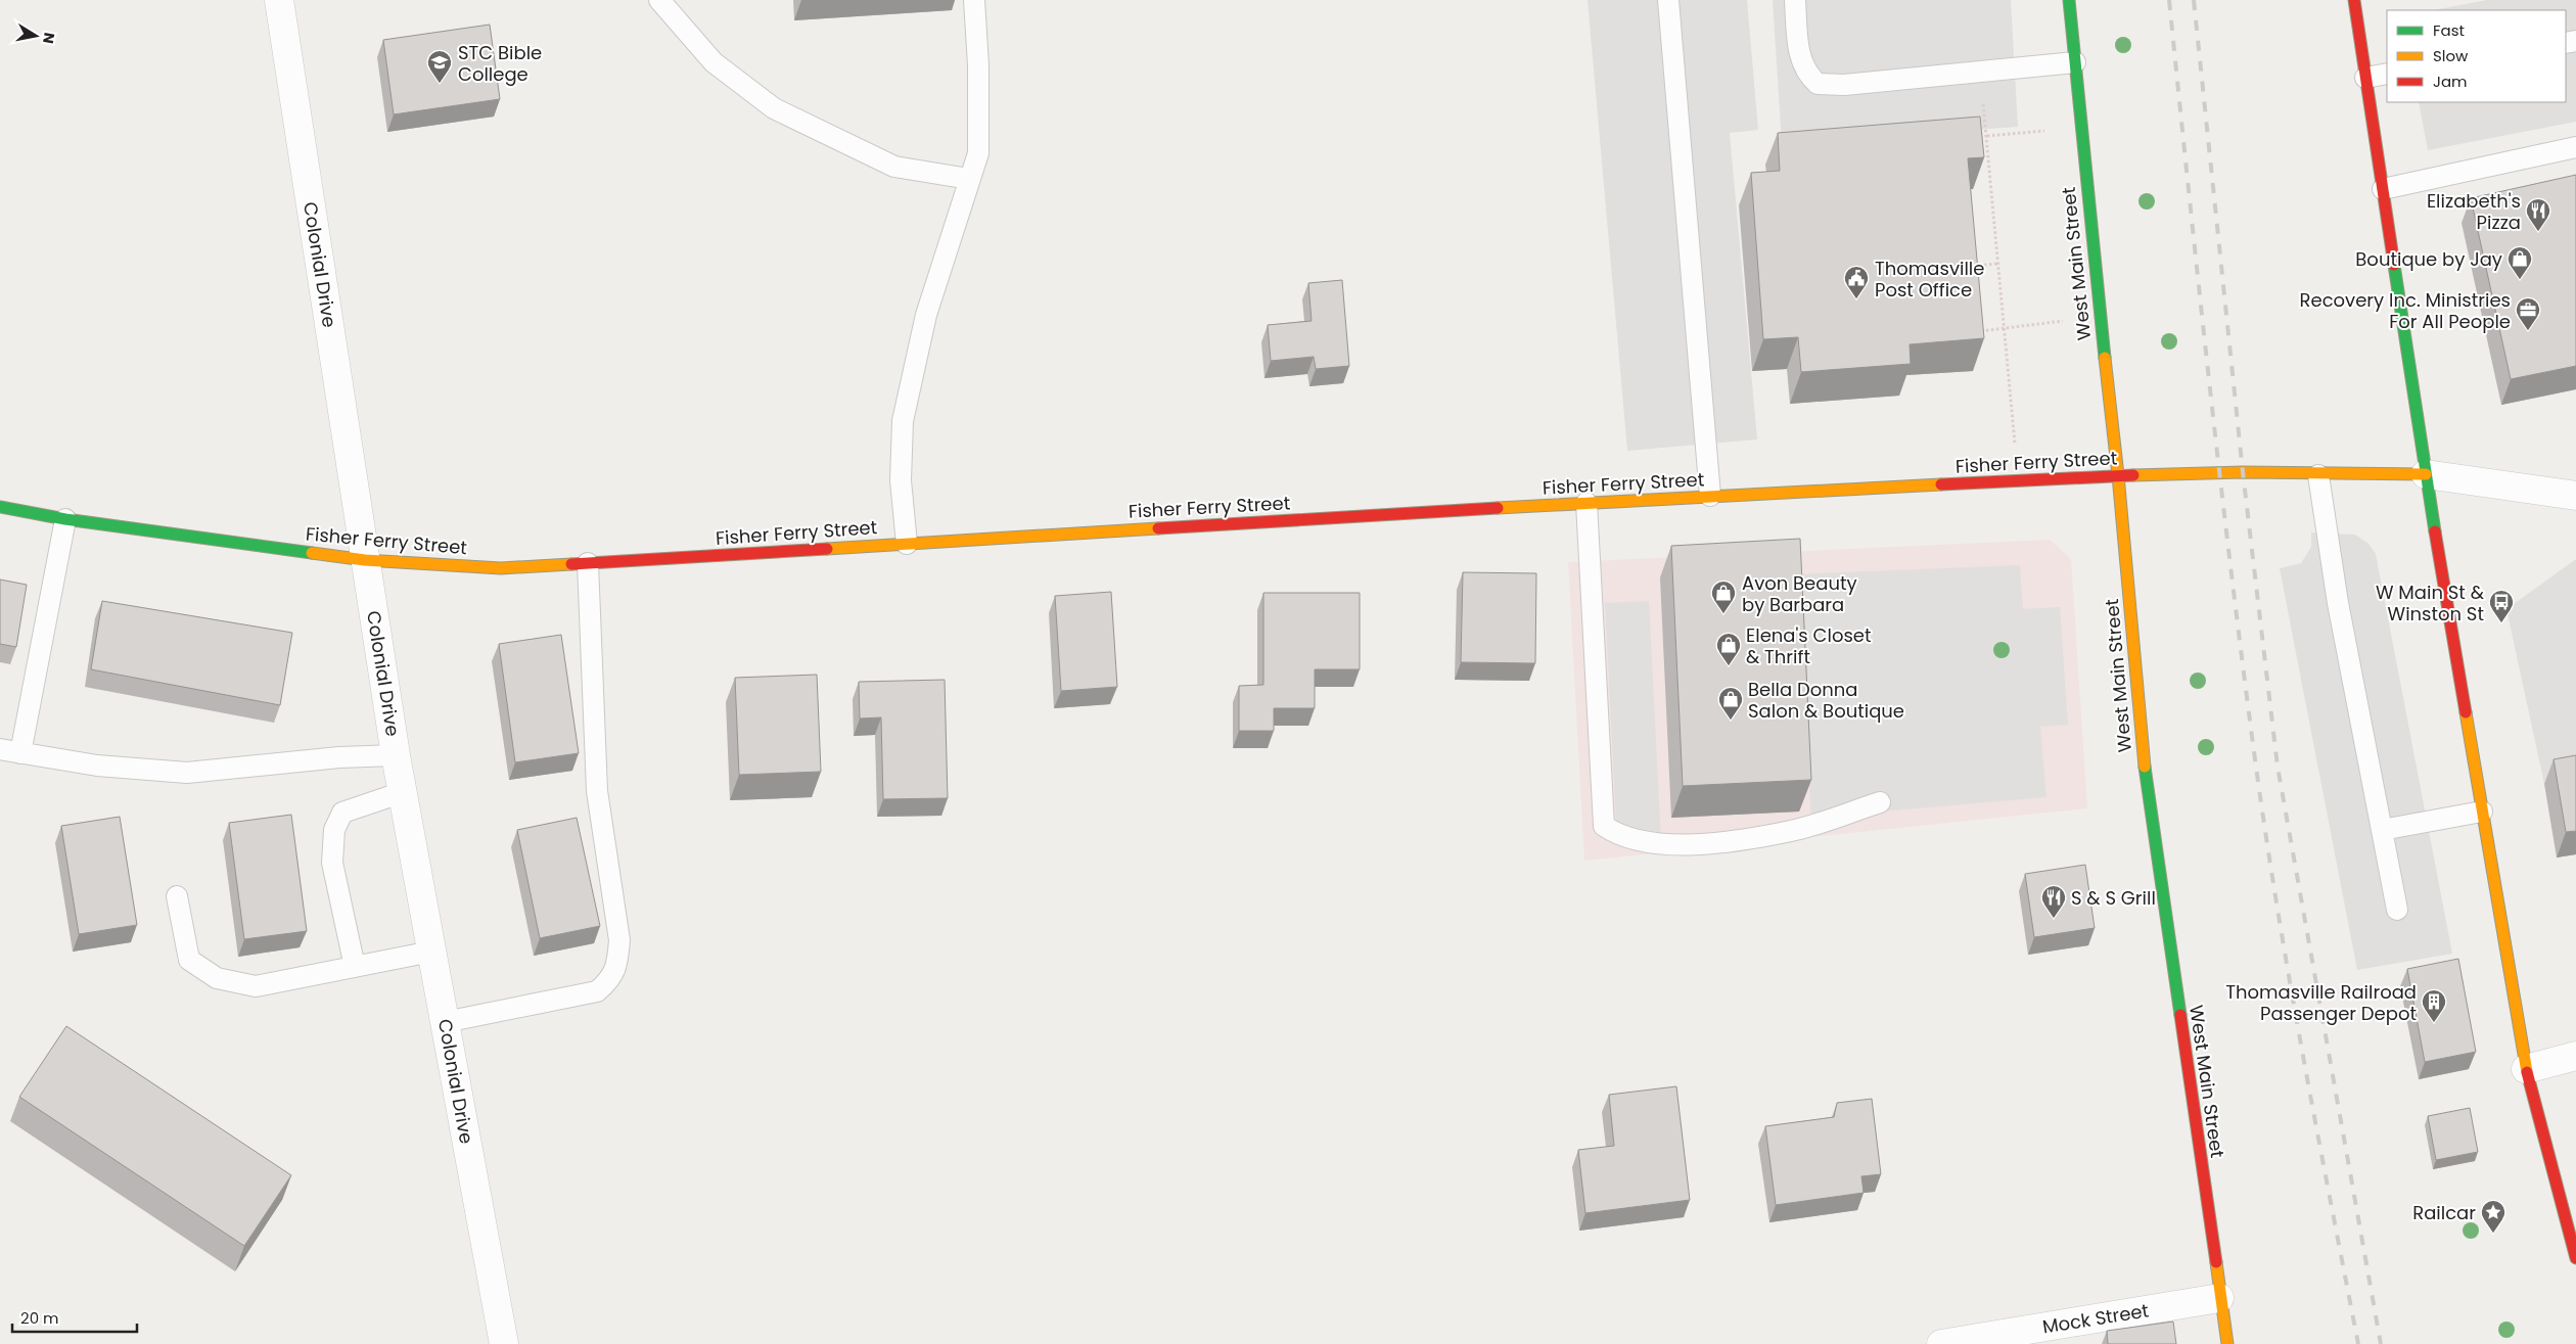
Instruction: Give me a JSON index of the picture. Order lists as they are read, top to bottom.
{
  "streets": {
    "street": [
      "West Main Street",
      "Colonial Drive",
      "Fisher Ferry Street",
      "Mock Street"
    ]
  },
  "crossings": [
    ["West Main Street", "Fisher Ferry Street"],
    ["West Main Street", "Mock Street"],
    ["Colonial Drive", "Fisher Ferry Street"]
  ],
  "places": {
    "school or university": ["STC Bible College"],
    "restaurant": ["Elizabeth's Pizza", "S & S Grill"],
    "shop": [
      "Boutique by Jay",
      "Avon Beauty by Barbara",
      "Elena's Closet & Thrift",
      "Bella Donna Salon & Boutique"
    ],
    "public building": ["Thomasville Post Office"],
    "office": ["Recovery Inc. Ministries For All People"],
    "bus stop": ["W Main St & Winston St"],
    "building": ["Thomasville Railroad Passenger Depot"],
    "place": ["Railcar"]
  },
  "legend": ["Fast", "Slow", "Jam"],
  "scale_bar": "20 m",
  "north": "right"
}
